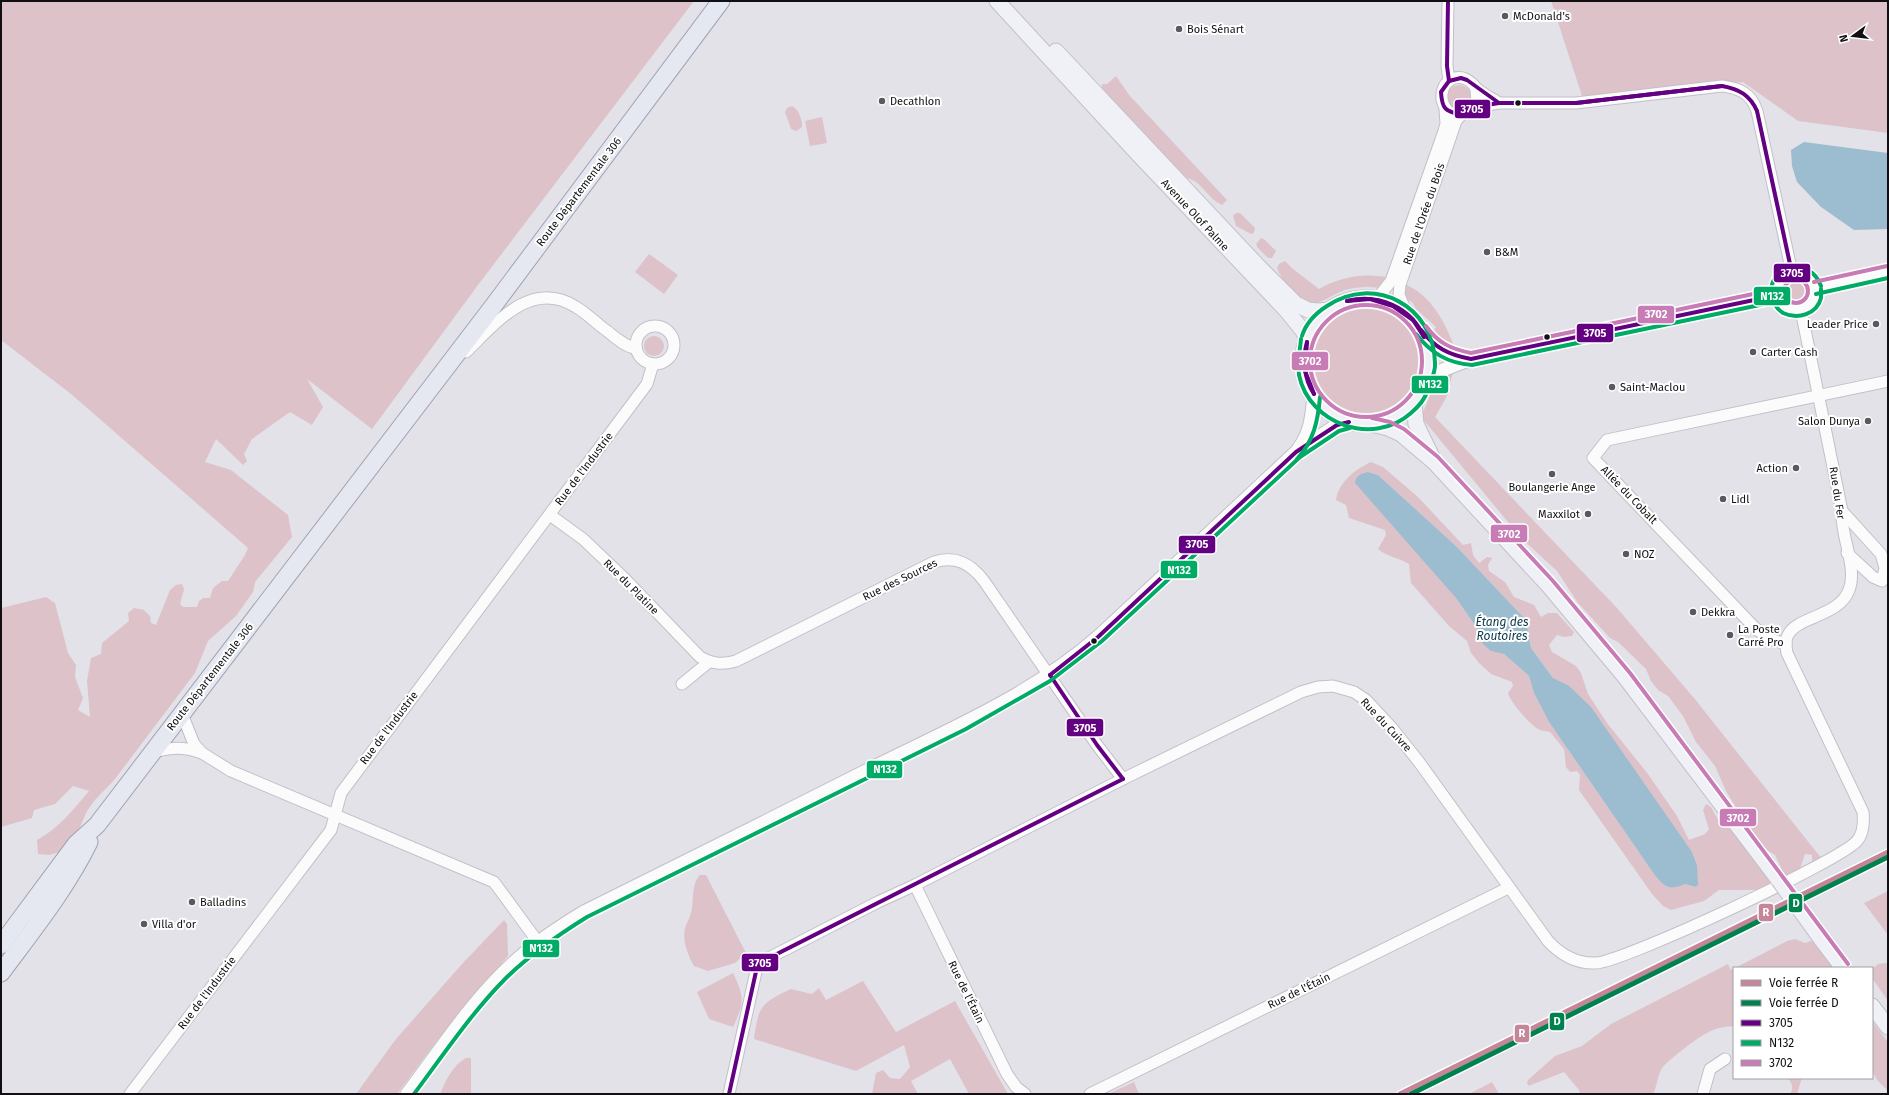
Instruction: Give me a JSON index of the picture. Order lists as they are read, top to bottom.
{
  "streets": {
    "main road": ["Route Départementale 306", "Avenue Olof Palme"],
    "street": [
      "Rue de l'Orée du Bois",
      "Rue de l'Industrie",
      "Rue du Fer",
      "Allée du Cobalt",
      "Rue des Sources",
      "Rue du Platine",
      "Rue du Cuivre",
      "Rue de l'Étain"
    ]
  },
  "crossings": [
    ["Rue de l'Orée du Bois", "Avenue Olof Palme"],
    ["Rue de l'Industrie", "Rue du Platine"],
    ["Rue du Fer", "Allée du Cobalt"],
    ["Rue du Fer", "Rue du Cuivre"],
    ["Allée du Cobalt", "Rue du Cuivre"],
    ["Rue des Sources", "Rue du Platine"],
    ["Rue des Sources", "Rue du Cuivre"],
    ["Rue du Cuivre", "Rue de l'Étain"]
  ],
  "water": ["Étang des Routoires"],
  "places": [
    "McDonald's",
    "Bois Sénart",
    "Decathlon",
    "B&M",
    "Leader Price",
    "Carter Cash",
    "Saint-Maclou",
    "Salon Dunya",
    "Action",
    "Boulangerie Ange",
    "Lidl",
    "Maxxilot",
    "NOZ",
    "Dekkra",
    "La Poste Carré Pro",
    "Balladins",
    "Villa d'or"
  ],
  "lines": [
    "transit line 3705",
    "transit line 3702",
    "transit line N132",
    "rail line R",
    "rail line D"
  ],
  "legend": [
    "Voie ferrée R",
    "Voie ferrée D",
    "3705",
    "N132",
    "3702"
  ],
  "north": "left"
}
